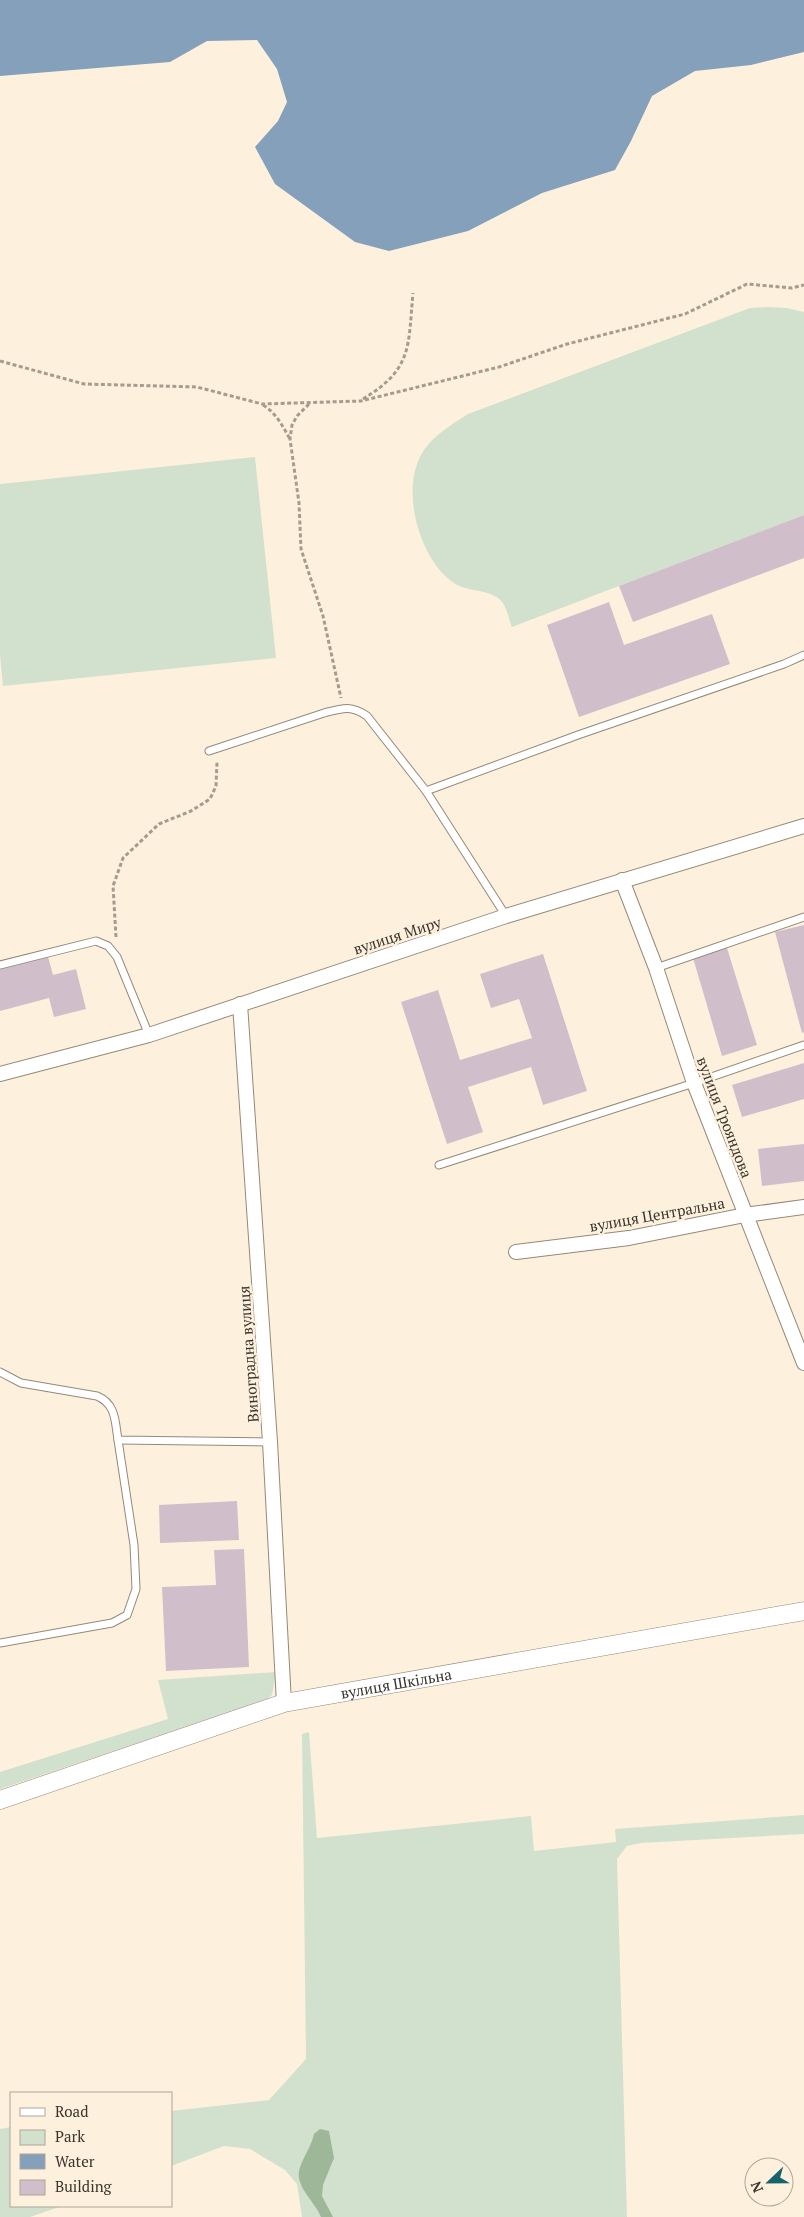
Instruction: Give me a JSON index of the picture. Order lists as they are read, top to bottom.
{
  "streets": {
    "street": [
      "вулиця Миру",
      "вулиця Трояндова",
      "вулиця Центральна",
      "Виноградна вулиця",
      "вулиця Шкільна"
    ]
  },
  "crossings": [
    ["вулиця Миру", "вулиця Трояндова"],
    ["вулиця Миру", "Виноградна вулиця"],
    ["вулиця Трояндова", "вулиця Центральна"],
    ["Виноградна вулиця", "вулиця Шкільна"]
  ],
  "legend": [
    "Road",
    "Park",
    "Water",
    "Building"
  ],
  "north": "left"
}
